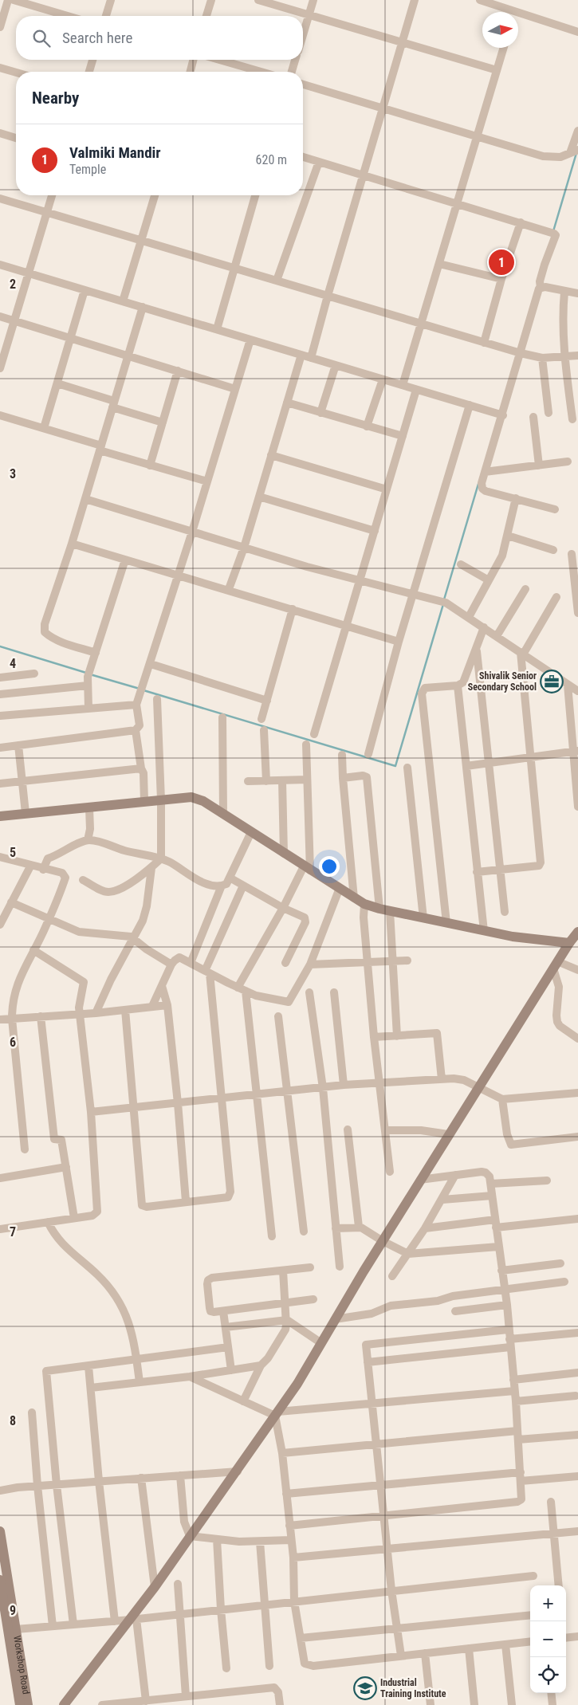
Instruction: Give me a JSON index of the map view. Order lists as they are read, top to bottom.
{
  "streets": {
    "main road": ["Workshop Road"]
  },
  "places": {
    "office": ["Shivalik Senior Secondary School"],
    "school or university": ["Industrial Training Institute"]
  },
  "north": "right",
  "page": {
    "search": "Search here",
    "heading": "Nearby",
    "list": [
      {
        "mark": "1",
        "name": "Valmiki Mandir",
        "note": "Temple",
        "value": "620 m"
      }
    ],
    "pins": "1",
    "map_buttons": ["+", "−"]
  },
  "grid": {
    "rows": [
      "2",
      "3",
      "4",
      "5",
      "6",
      "7",
      "8",
      "9"
    ]
  }
}
